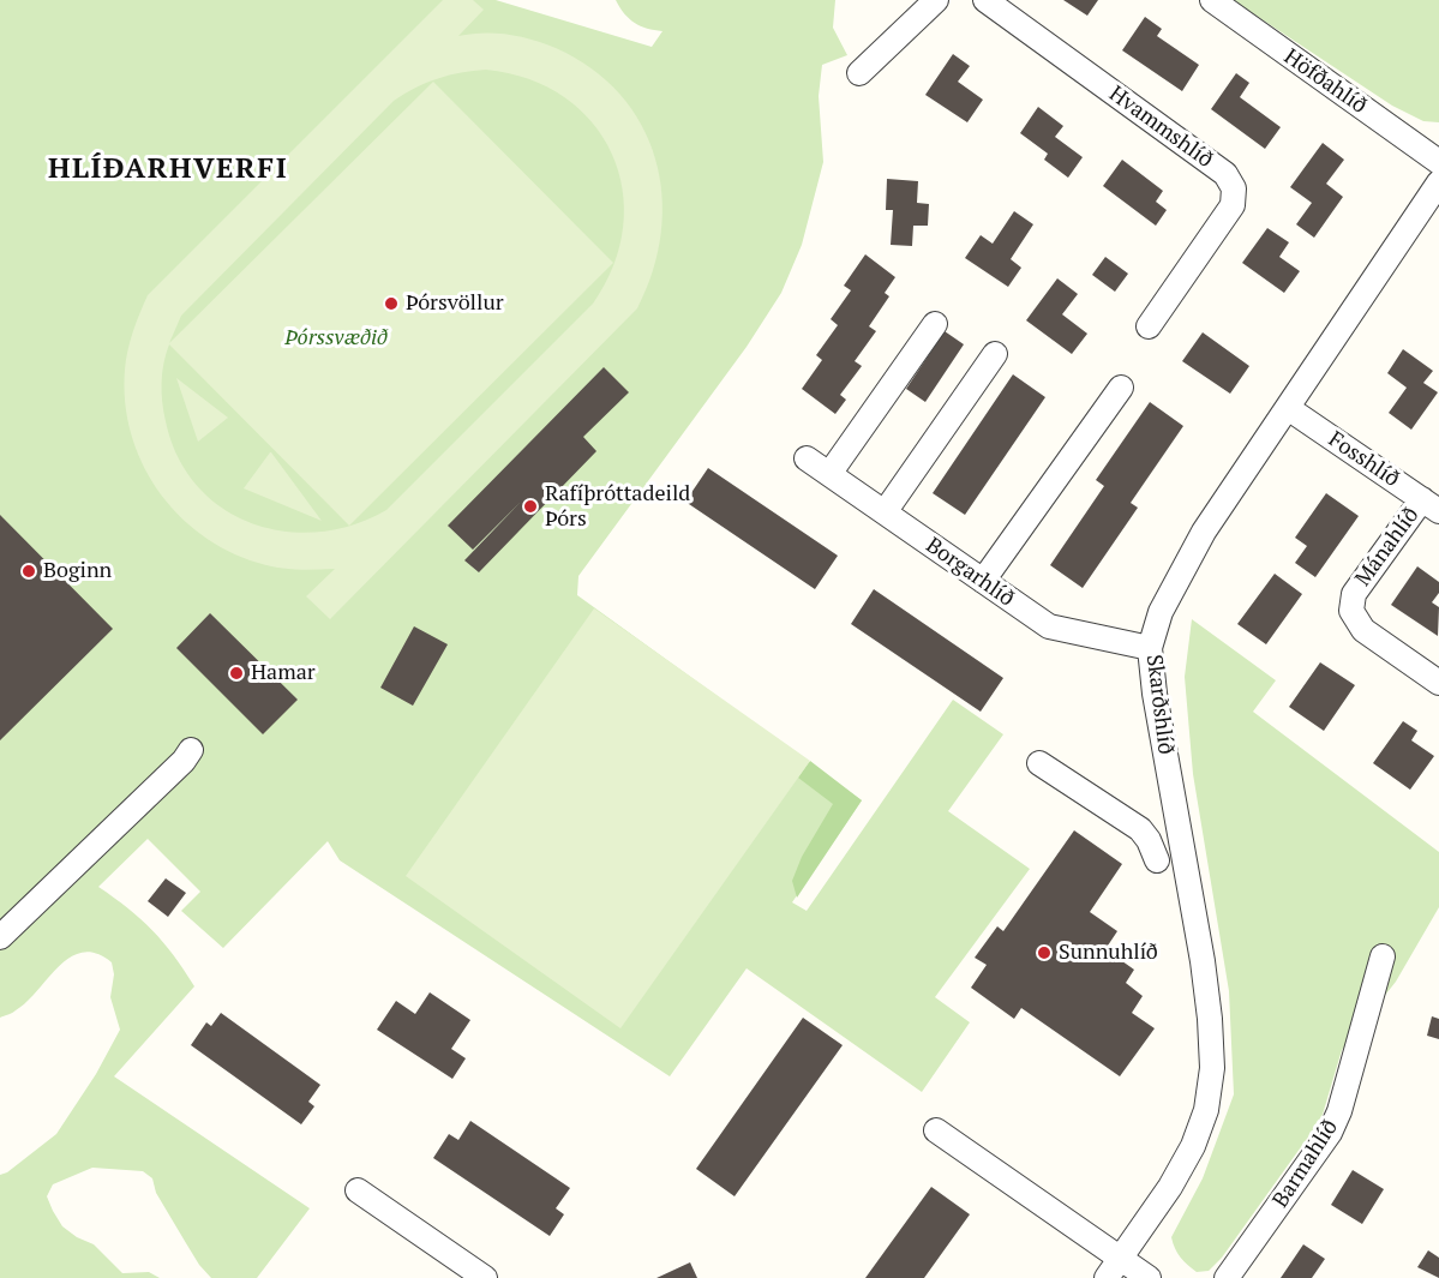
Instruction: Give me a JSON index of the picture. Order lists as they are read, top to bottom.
{
  "streets": {
    "street": [
      "Höfðahlíð",
      "Hvammshlíð",
      "Fosshlíð",
      "Mánahlíð",
      "Borgarhlíð",
      "Skarðshlíð",
      "Barmahlíð"
    ]
  },
  "crossings": [
    ["Fosshlíð", "Mánahlíð"],
    ["Fosshlíð", "Skarðshlíð"],
    ["Borgarhlíð", "Skarðshlíð"]
  ],
  "districts": ["HLÍÐARHVERFI"],
  "parks": ["Þórssvæðið"],
  "places": [
    "Þórsvöllur",
    "Rafíþróttadeild Þórs",
    "Boginn",
    "Hamar",
    "Sunnuhlíð"
  ]
}
